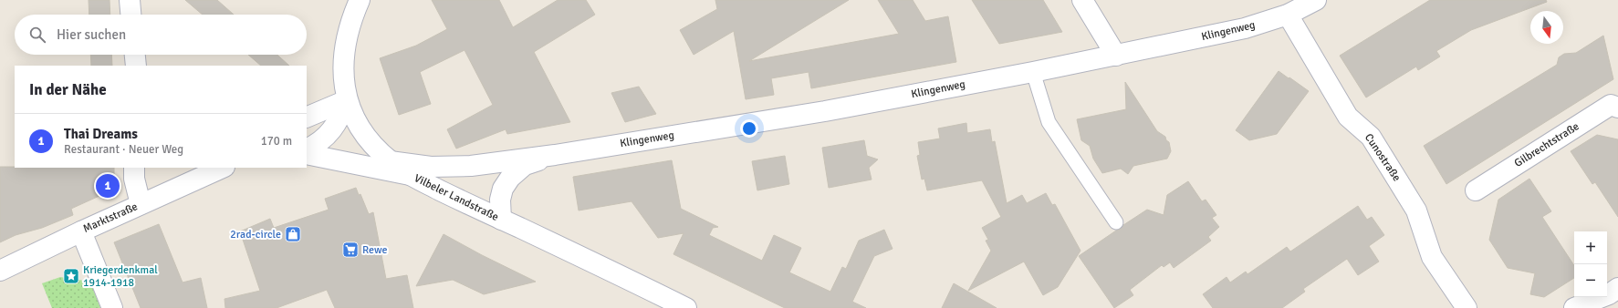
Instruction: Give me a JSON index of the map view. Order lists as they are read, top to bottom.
{
  "streets": {
    "street": [
      "Klingenweg",
      "Gilbrechtstraße",
      "Cunostraße",
      "Vilbeler Landstraße",
      "Marktstraße"
    ]
  },
  "crossings": [
    ["Klingenweg", "Cunostraße"],
    ["Klingenweg", "Vilbeler Landstraße"]
  ],
  "places": {
    "shop": ["2rad-circle"],
    "supermarket": ["Rewe"],
    "place": ["Kriegerdenkmal 1914-1918"]
  },
  "north": "bottom",
  "page": {
    "search": "Hier suchen",
    "heading": "In der Nähe",
    "list": [
      {
        "mark": "1",
        "name": "Thai Dreams",
        "note": "Restaurant · Neuer Weg",
        "value": "170 m"
      }
    ],
    "pins": "1",
    "map_buttons": ["+", "−"]
  }
}
